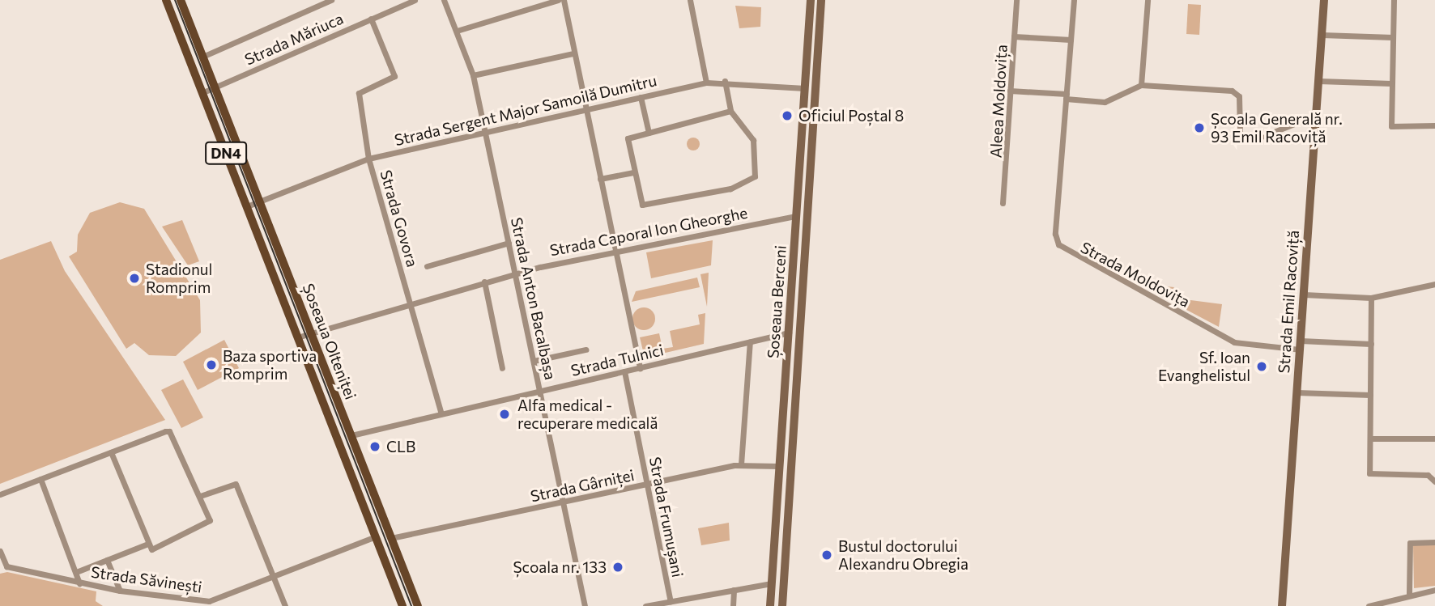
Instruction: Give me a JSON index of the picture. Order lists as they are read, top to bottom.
{
  "streets": {
    "main road": [
      "DN4",
      "Șoseaua Berceni",
      "Strada Emil Racoviță",
      "Șoseaua Olteniței"
    ],
    "street": [
      "Strada Măriuca",
      "Aleea Moldovița",
      "Strada Sergent Major Samoilă Dumitru",
      "Strada Govora",
      "Strada Caporal Ion Gheorghe",
      "Strada Moldovița",
      "Strada Anton Bacalbașa",
      "Strada Tulnici",
      "Strada Gârniței",
      "Strada Frumușani",
      "Strada Săvinești"
    ]
  },
  "crossings": [
    ["Strada Măriuca", "Strada Govora"],
    ["Strada Măriuca", "Șoseaua Olteniței"],
    ["Strada Sergent Major Samoilă Dumitru", "Strada Govora"],
    ["Strada Sergent Major Samoilă Dumitru", "Strada Anton Bacalbașa"],
    ["Strada Sergent Major Samoilă Dumitru", "Șoseaua Berceni"],
    ["Strada Sergent Major Samoilă Dumitru", "Șoseaua Olteniței"],
    ["Strada Govora", "Strada Caporal Ion Gheorghe"],
    ["Strada Govora", "Strada Tulnici"],
    ["Strada Caporal Ion Gheorghe", "Strada Anton Bacalbașa"],
    ["Strada Caporal Ion Gheorghe", "Șoseaua Berceni"],
    ["Strada Caporal Ion Gheorghe", "Șoseaua Olteniței"],
    ["Strada Moldovița", "Strada Emil Racoviță"],
    ["Strada Anton Bacalbașa", "Strada Tulnici"],
    ["Strada Anton Bacalbașa", "Strada Gârniței"],
    ["Șoseaua Berceni", "Strada Tulnici"],
    ["Șoseaua Berceni", "Strada Gârniței"],
    ["Șoseaua Olteniței", "Strada Tulnici"],
    ["Șoseaua Olteniței", "Strada Gârniței"],
    ["Șoseaua Olteniței", "Strada Săvinești"],
    ["Strada Tulnici", "Strada Frumușani"],
    ["Strada Gârniței", "Strada Frumușani"]
  ],
  "places": [
    "Oficiul Poștal 8",
    "Școala Generală nr. 93 Emil Racoviță",
    "Stadionul Romprim",
    "Baza sportiva Romprim",
    "Sf. Ioan Evanghelistul",
    "Alfa medical - recuperare medicală",
    "CLB",
    "Bustul doctorului Alexandru Obregia",
    "Școala nr. 133"
  ]
}
